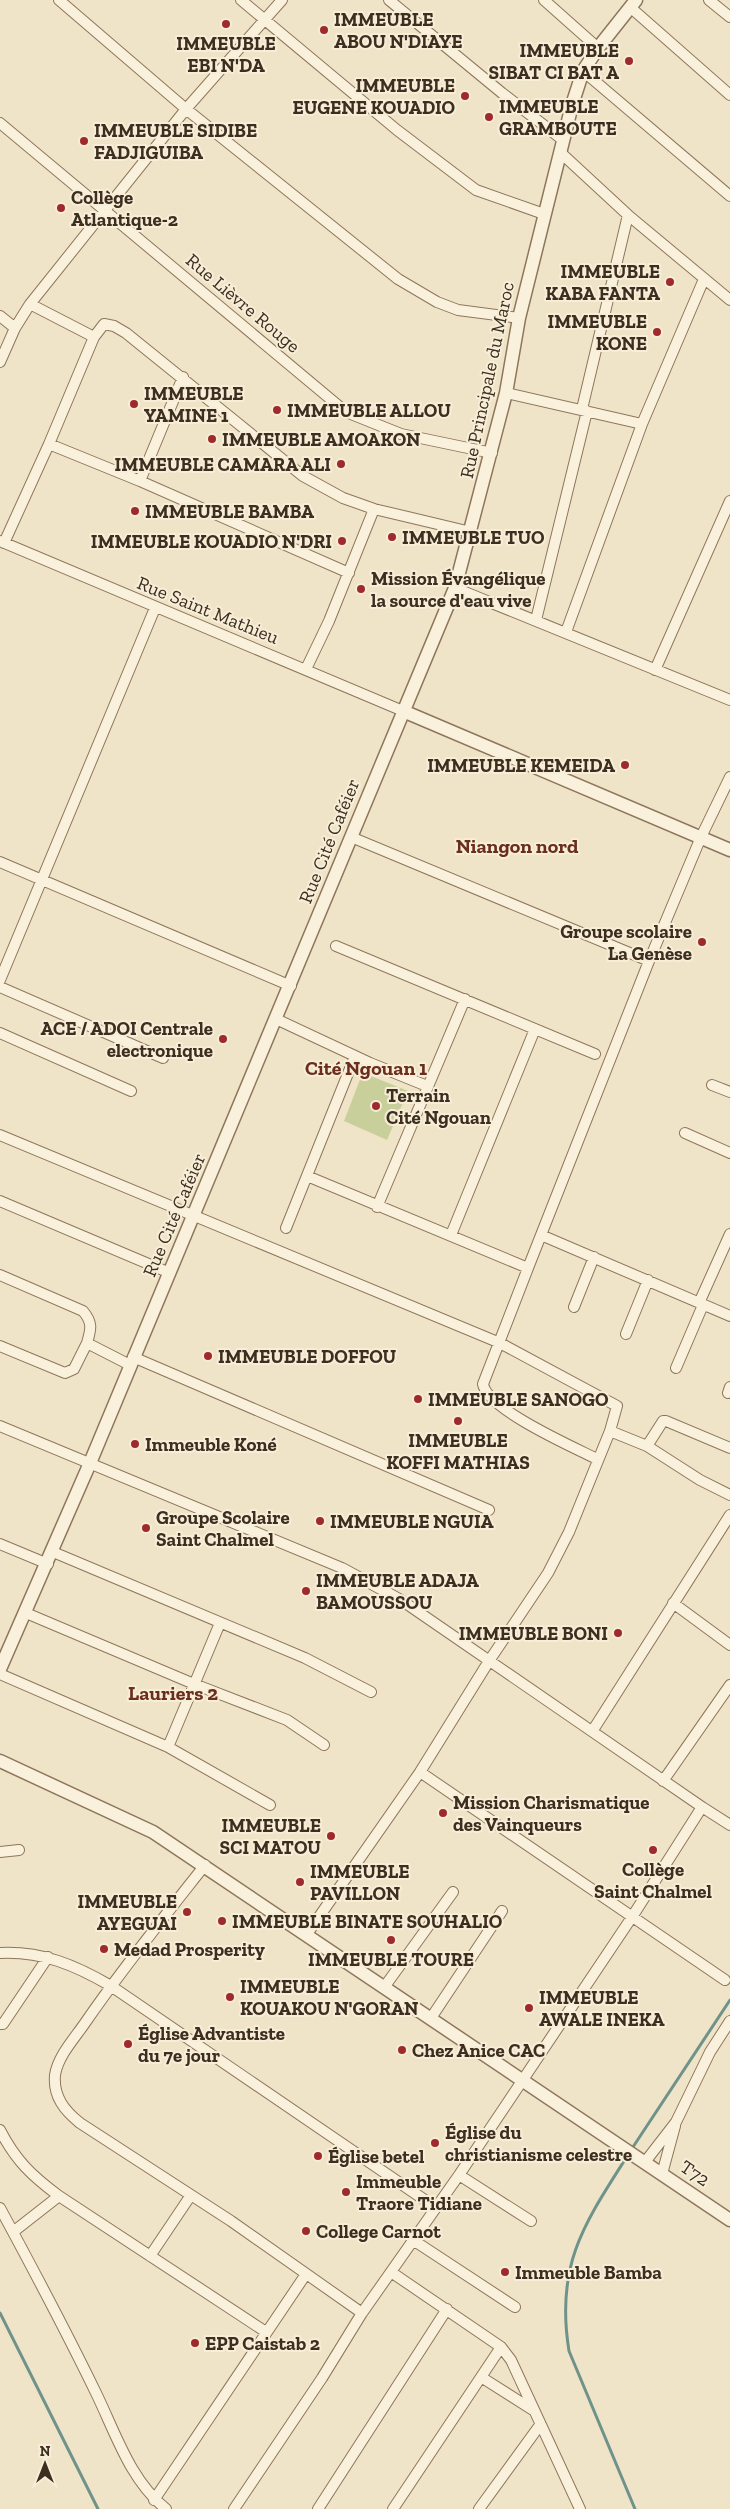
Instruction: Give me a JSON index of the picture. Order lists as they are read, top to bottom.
{
  "streets": {
    "street": [
      "Rue Lièvre Rouge",
      "Rue Principale du Maroc",
      "Rue Saint Mathieu",
      "Rue Cité Caféier",
      "T72"
    ]
  },
  "crossings": [
    ["Rue Lièvre Rouge", "Rue Principale du Maroc"],
    ["Rue Principale du Maroc", "Rue Saint Mathieu"],
    ["Rue Principale du Maroc", "Rue Cité Caféier"]
  ],
  "districts": ["Niangon nord", "Cité Ngouan 1", "Lauriers 2"],
  "places": [
    "IMMEUBLE EBI N'DA",
    "IMMEUBLE ABOU N'DIAYE",
    "IMMEUBLE SIBAT CI BAT A",
    "IMMEUBLE EUGENE KOUADIO",
    "IMMEUBLE GRAMBOUTE",
    "IMMEUBLE SIDIBE FADJIGUIBA",
    "Collège Atlantique-2",
    "IMMEUBLE KABA FANTA",
    "IMMEUBLE KONE",
    "IMMEUBLE YAMINE 1",
    "IMMEUBLE ALLOU",
    "IMMEUBLE AMOAKON",
    "IMMEUBLE CAMARA ALI",
    "IMMEUBLE BAMBA",
    "IMMEUBLE TUO",
    "IMMEUBLE KOUADIO N'DRI",
    "Mission Évangélique la source d'eau vive",
    "IMMEUBLE KEMEIDA",
    "Groupe scolaire La Genèse",
    "ACE / ADOI Centrale electronique",
    "Terrain Cité Ngouan",
    "IMMEUBLE DOFFOU",
    "IMMEUBLE SANOGO",
    "IMMEUBLE KOFFI MATHIAS",
    "Immeuble Koné",
    "IMMEUBLE NGUIA",
    "Groupe Scolaire Saint Chalmel",
    "IMMEUBLE ADAJA BAMOUSSOU",
    "IMMEUBLE BONI",
    "Mission Charismatique des Vainqueurs",
    "IMMEUBLE SCI MATOU",
    "Collège Saint Chalmel",
    "IMMEUBLE PAVILLON",
    "IMMEUBLE AYEGUAI",
    "IMMEUBLE BINATE SOUHALIO",
    "IMMEUBLE TOURE",
    "Medad Prosperity",
    "IMMEUBLE KOUAKOU N'GORAN",
    "IMMEUBLE AWALE INEKA",
    "Église Advantiste du 7e jour",
    "Chez Anice CAC",
    "Église du christianisme celestre",
    "Église betel",
    "Immeuble Traore Tidiane",
    "College Carnot",
    "Immeuble Bamba",
    "EPP Caistab 2"
  ],
  "north": "top"
}
